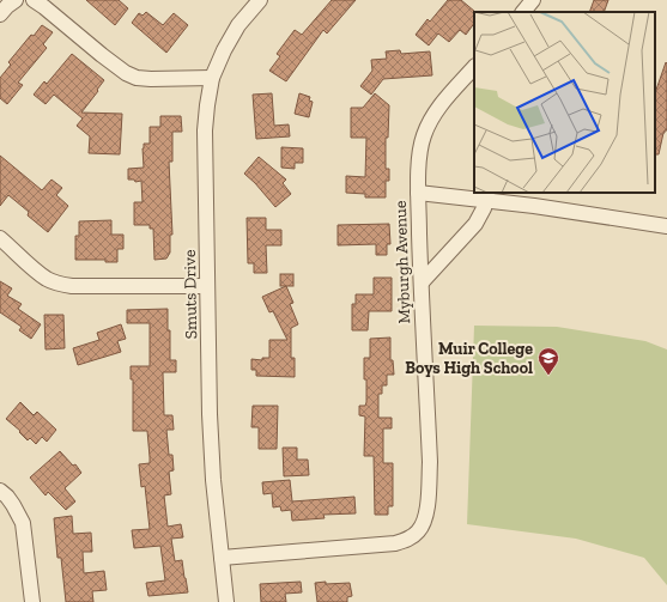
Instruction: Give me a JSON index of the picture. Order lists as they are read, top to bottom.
{
  "streets": {
    "street": ["Myburgh Avenue", "Smuts Drive"]
  },
  "crossings": [
    ["Myburgh Avenue", "Smuts Drive"]
  ],
  "places": {
    "school or university": ["Muir College Boys High School"]
  }
}
